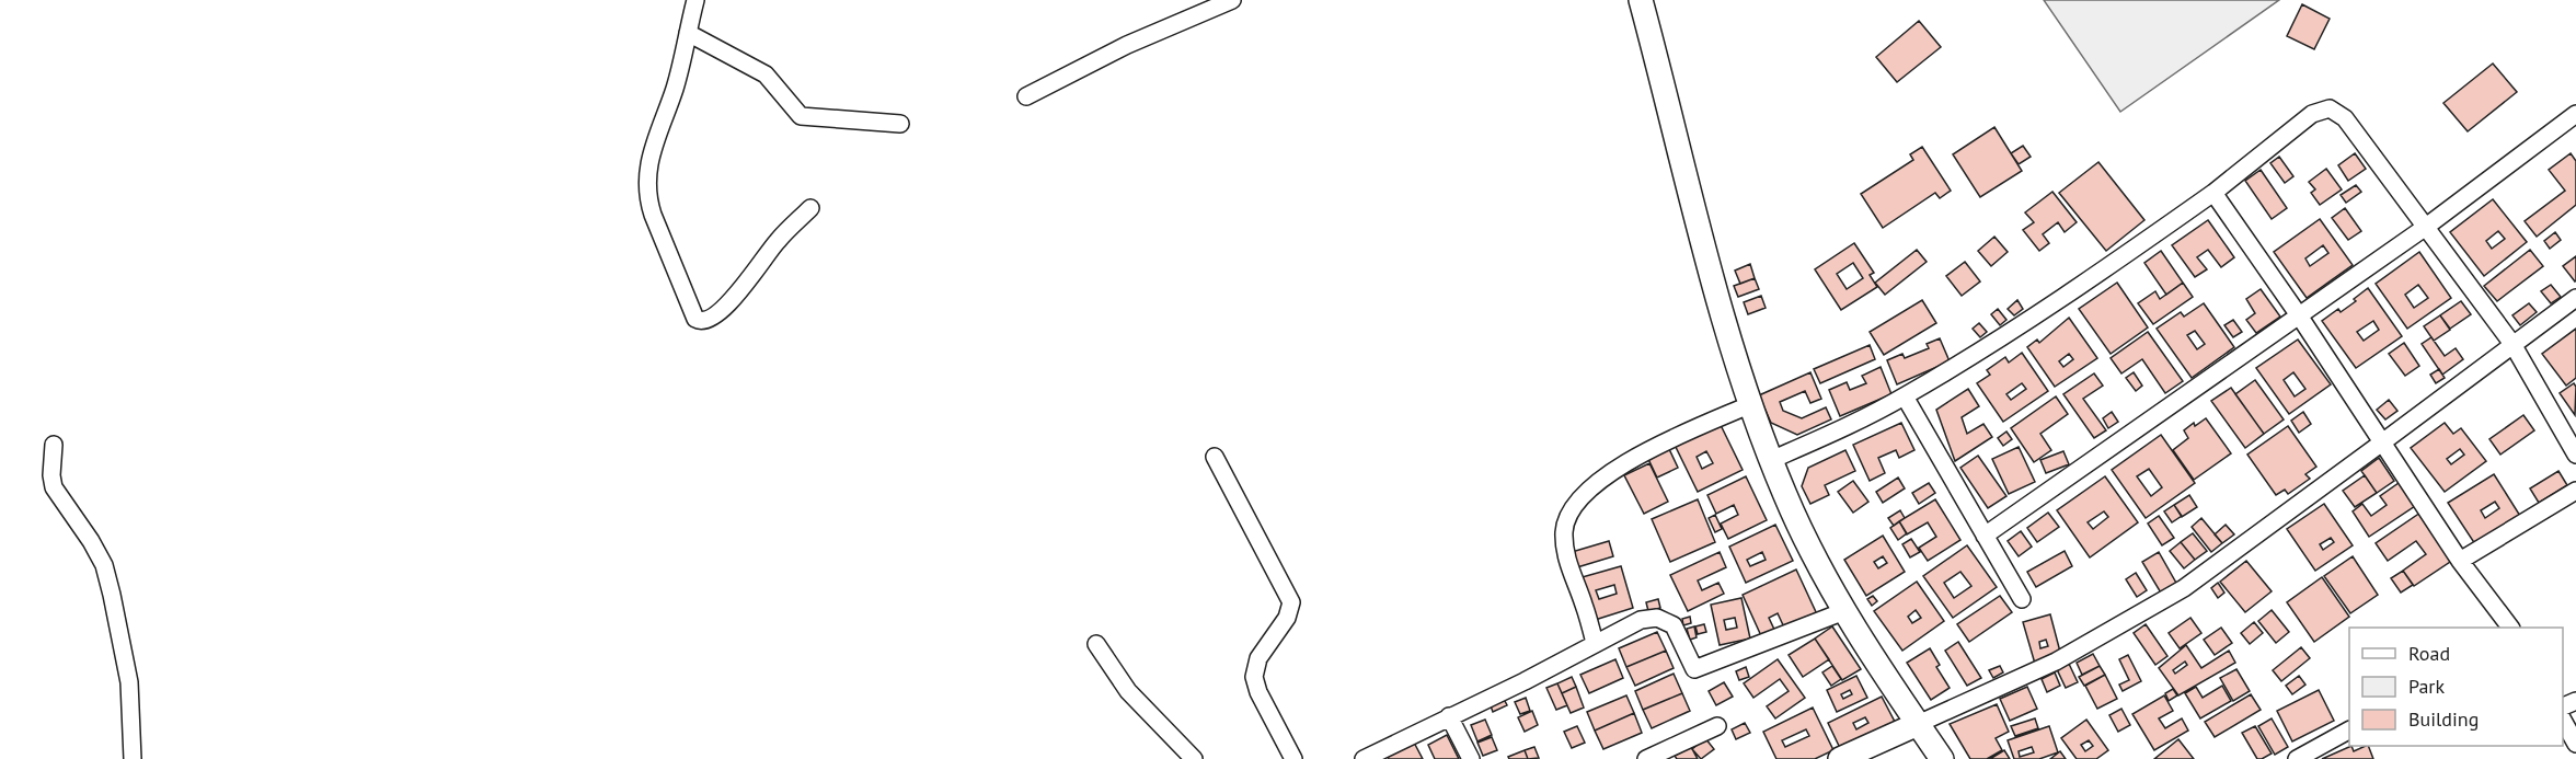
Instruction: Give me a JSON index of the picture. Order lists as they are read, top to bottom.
{
  "legend": ["Road", "Park", "Building"]
}
